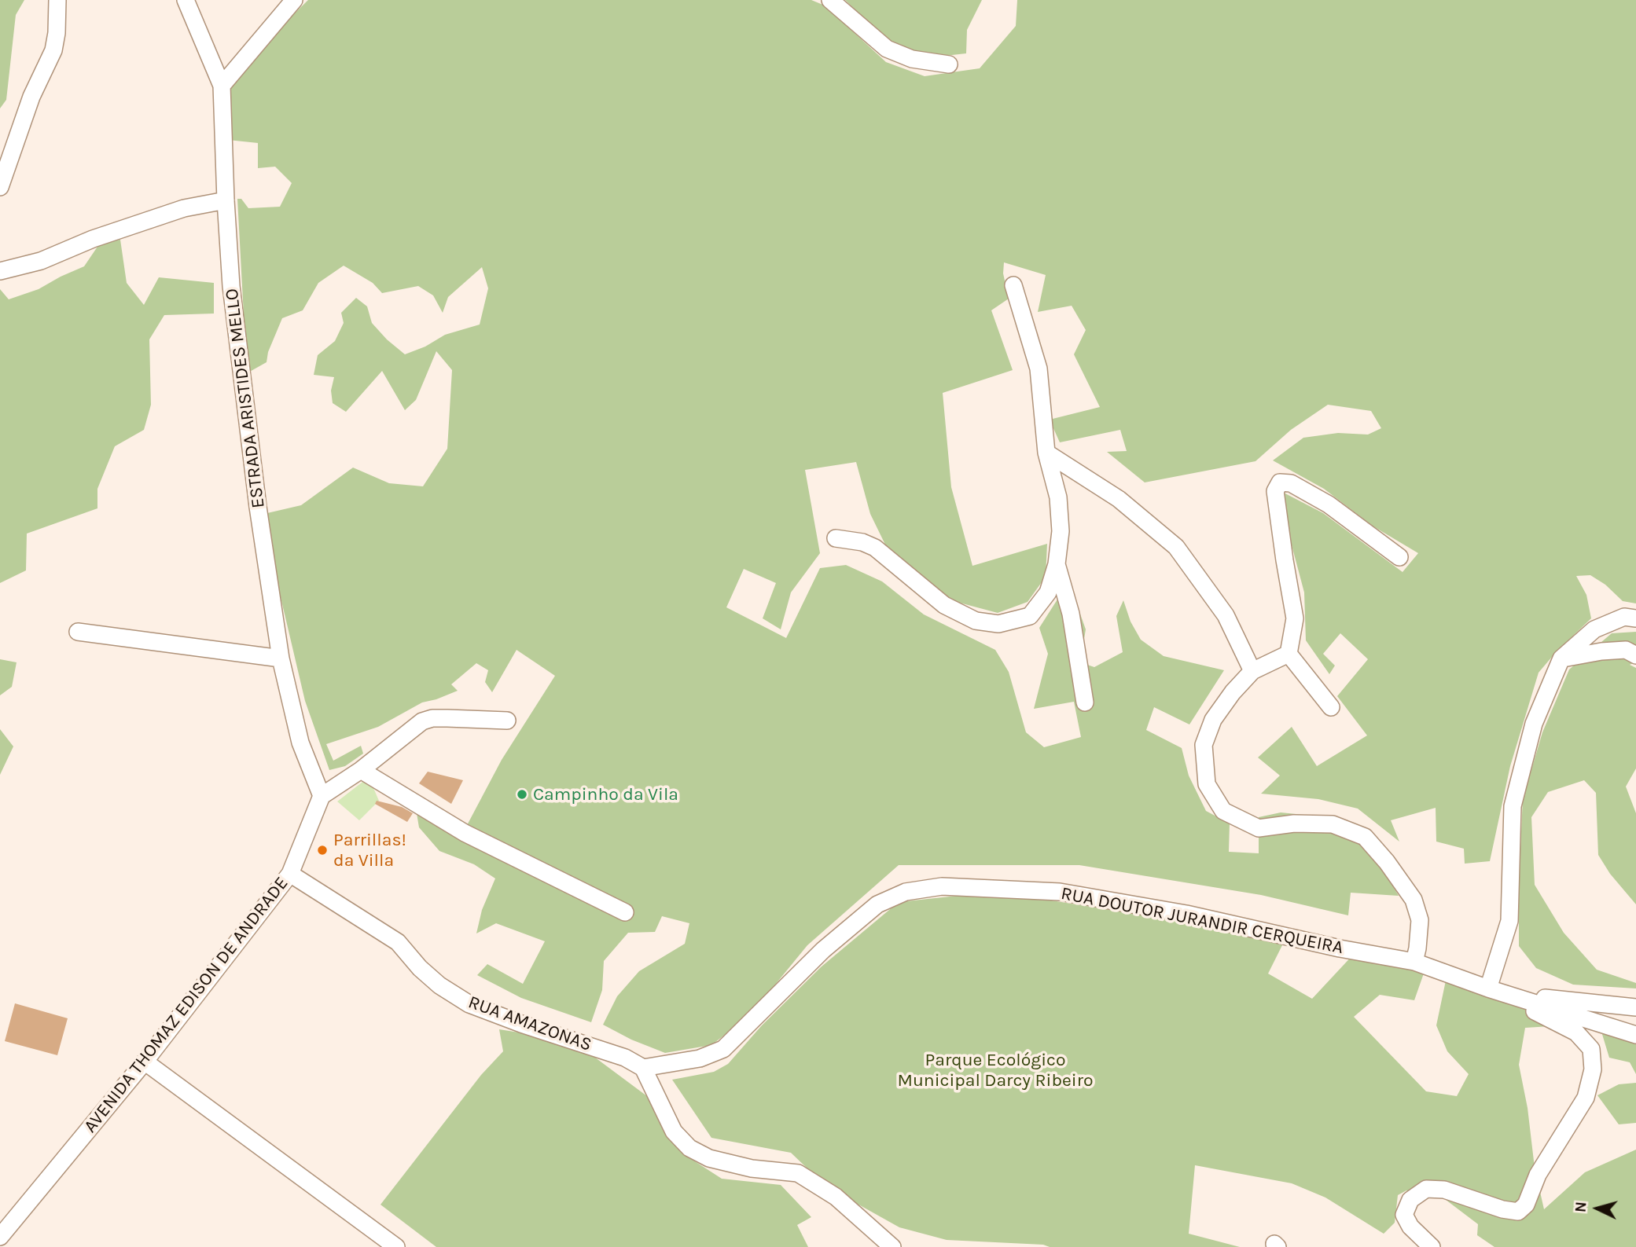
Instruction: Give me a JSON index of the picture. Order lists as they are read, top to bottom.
{
  "streets": {
    "street": [
      "ESTRADA ARISTIDES MELLO",
      "RUA DOUTOR JURANDIR CERQUEIRA",
      "AVENIDA THOMAZ EDISON DE ANDRADE",
      "RUA AMAZONAS"
    ]
  },
  "crossings": [
    ["ESTRADA ARISTIDES MELLO", "AVENIDA THOMAZ EDISON DE ANDRADE"],
    ["RUA DOUTOR JURANDIR CERQUEIRA", "RUA AMAZONAS"],
    ["AVENIDA THOMAZ EDISON DE ANDRADE", "RUA AMAZONAS"]
  ],
  "parks": ["Parque Ecológico Municipal Darcy Ribeiro"],
  "places": ["Campinho da Vila", "Parrillas! da Villa"],
  "north": "left"
}
